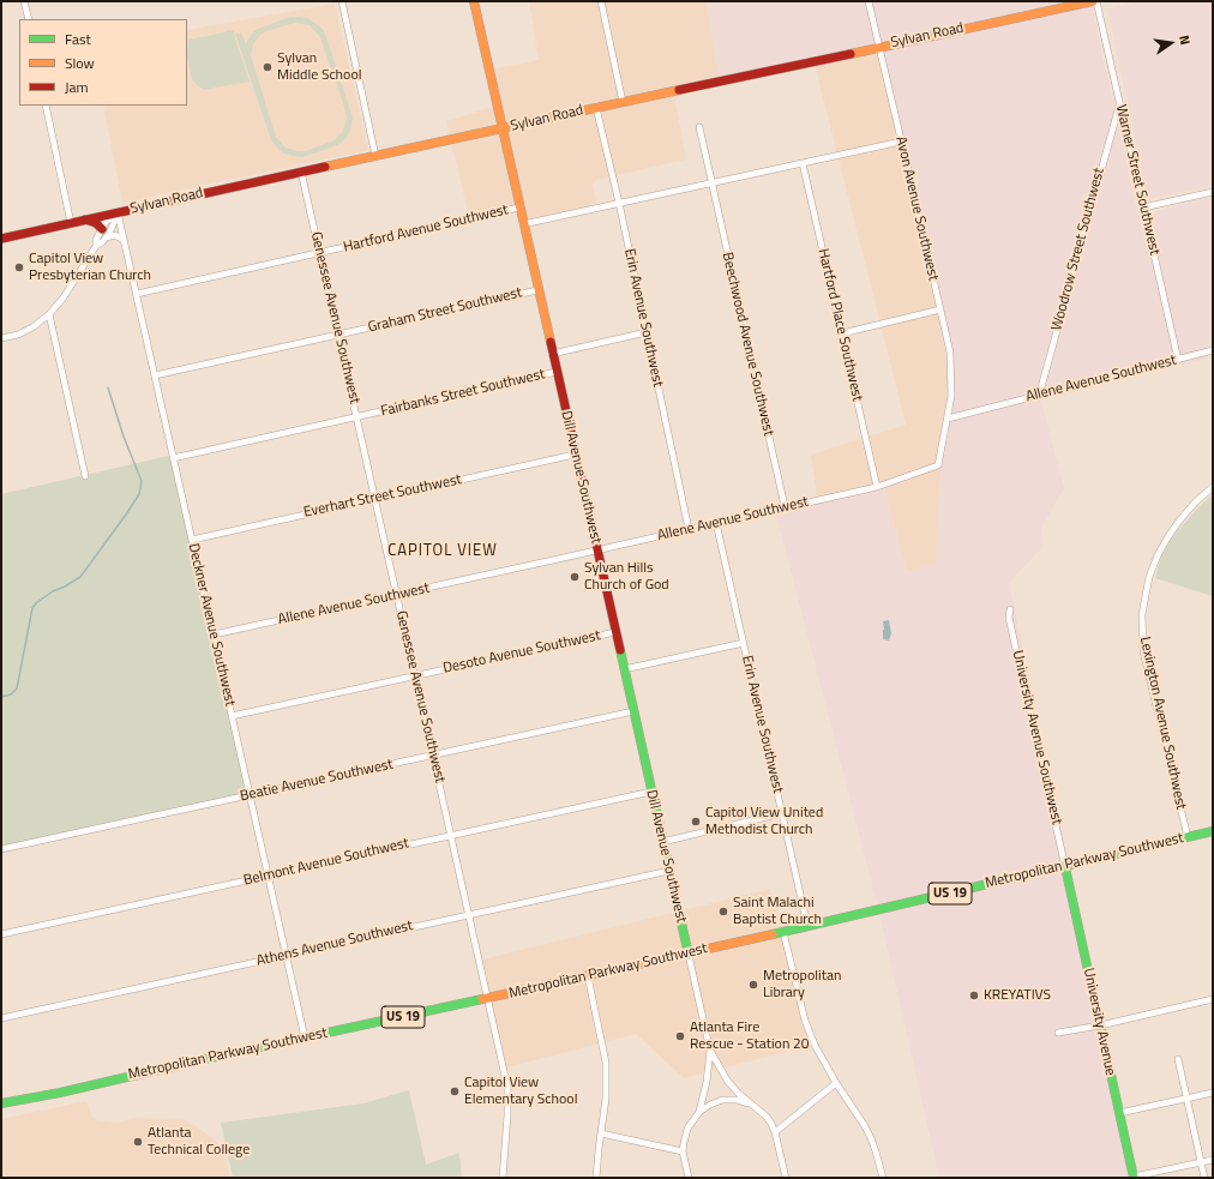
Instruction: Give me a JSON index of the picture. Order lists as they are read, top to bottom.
{
  "streets": {
    "main road": [
      "Sylvan Road",
      "Dill Avenue Southwest",
      "Metropolitan Parkway Southwest",
      "US 19",
      "University Avenue"
    ],
    "street": [
      "Warner Street Southwest",
      "Avon Avenue Southwest",
      "Hartford Avenue Southwest",
      "Woodrow Street Southwest",
      "Graham Street Southwest",
      "Genessee Avenue Southwest",
      "Erin Avenue Southwest",
      "Hartford Place Southwest",
      "Beechwood Avenue Southwest",
      "Allene Avenue Southwest",
      "Fairbanks Street Southwest",
      "Everhart Street Southwest",
      "Deckner Avenue Southwest",
      "Desoto Avenue Southwest",
      "Lexington Avenue Southwest",
      "University Avenue Southwest",
      "Beatie Avenue Southwest",
      "Belmont Avenue Southwest",
      "Athens Avenue Southwest"
    ]
  },
  "crossings": [
    ["Sylvan Road", "Warner Street Southwest"],
    ["Sylvan Road", "Avon Avenue Southwest"],
    ["Sylvan Road", "Genessee Avenue Southwest"],
    ["Sylvan Road", "Erin Avenue Southwest"],
    ["Sylvan Road", "Dill Avenue Southwest"],
    ["Sylvan Road", "Deckner Avenue Southwest"],
    ["Warner Street Southwest", "Woodrow Street Southwest"],
    ["Warner Street Southwest", "Allene Avenue Southwest"],
    ["Avon Avenue Southwest", "Hartford Avenue Southwest"],
    ["Avon Avenue Southwest", "Allene Avenue Southwest"],
    ["Hartford Avenue Southwest", "Genessee Avenue Southwest"],
    ["Hartford Avenue Southwest", "Erin Avenue Southwest"],
    ["Hartford Avenue Southwest", "Hartford Place Southwest"],
    ["Hartford Avenue Southwest", "Beechwood Avenue Southwest"],
    ["Hartford Avenue Southwest", "Dill Avenue Southwest"],
    ["Hartford Avenue Southwest", "Deckner Avenue Southwest"],
    ["Woodrow Street Southwest", "Allene Avenue Southwest"],
    ["Graham Street Southwest", "Genessee Avenue Southwest"],
    ["Graham Street Southwest", "Dill Avenue Southwest"],
    ["Graham Street Southwest", "Deckner Avenue Southwest"],
    ["Genessee Avenue Southwest", "Allene Avenue Southwest"],
    ["Genessee Avenue Southwest", "Fairbanks Street Southwest"],
    ["Genessee Avenue Southwest", "Everhart Street Southwest"],
    ["Genessee Avenue Southwest", "Desoto Avenue Southwest"],
    ["Genessee Avenue Southwest", "Beatie Avenue Southwest"],
    ["Genessee Avenue Southwest", "Metropolitan Parkway Southwest"],
    ["Genessee Avenue Southwest", "Belmont Avenue Southwest"],
    ["Genessee Avenue Southwest", "Athens Avenue Southwest"],
    ["Erin Avenue Southwest", "Allene Avenue Southwest"],
    ["Erin Avenue Southwest", "Fairbanks Street Southwest"],
    ["Erin Avenue Southwest", "Metropolitan Parkway Southwest"],
    ["Hartford Place Southwest", "Allene Avenue Southwest"],
    ["Beechwood Avenue Southwest", "Allene Avenue Southwest"],
    ["Allene Avenue Southwest", "Dill Avenue Southwest"],
    ["Allene Avenue Southwest", "Deckner Avenue Southwest"],
    ["Fairbanks Street Southwest", "Dill Avenue Southwest"],
    ["Fairbanks Street Southwest", "Deckner Avenue Southwest"],
    ["Dill Avenue Southwest", "Everhart Street Southwest"],
    ["Dill Avenue Southwest", "Desoto Avenue Southwest"],
    ["Dill Avenue Southwest", "Beatie Avenue Southwest"],
    ["Dill Avenue Southwest", "Metropolitan Parkway Southwest"],
    ["Dill Avenue Southwest", "Belmont Avenue Southwest"],
    ["Dill Avenue Southwest", "Athens Avenue Southwest"],
    ["Everhart Street Southwest", "Deckner Avenue Southwest"],
    ["Deckner Avenue Southwest", "Desoto Avenue Southwest"],
    ["Deckner Avenue Southwest", "Beatie Avenue Southwest"],
    ["Deckner Avenue Southwest", "Metropolitan Parkway Southwest"],
    ["Deckner Avenue Southwest", "Belmont Avenue Southwest"],
    ["Deckner Avenue Southwest", "Athens Avenue Southwest"],
    ["Lexington Avenue Southwest", "Metropolitan Parkway Southwest"],
    ["University Avenue Southwest", "Metropolitan Parkway Southwest"],
    ["University Avenue Southwest", "University Avenue"],
    ["Metropolitan Parkway Southwest", "University Avenue"]
  ],
  "districts": ["CAPITOL VIEW"],
  "places": [
    "Sylvan Middle School",
    "Capitol View Presbyterian Church",
    "Sylvan Hills Church of God",
    "Capitol View United Methodist Church",
    "Saint Malachi Baptist Church",
    "Metropolitan Library",
    "KREYATIVS",
    "Atlanta Fire Rescue - Station 20",
    "Capitol View Elementary School",
    "Atlanta Technical College"
  ],
  "legend": ["Fast", "Slow", "Jam"],
  "north": "right"
}
